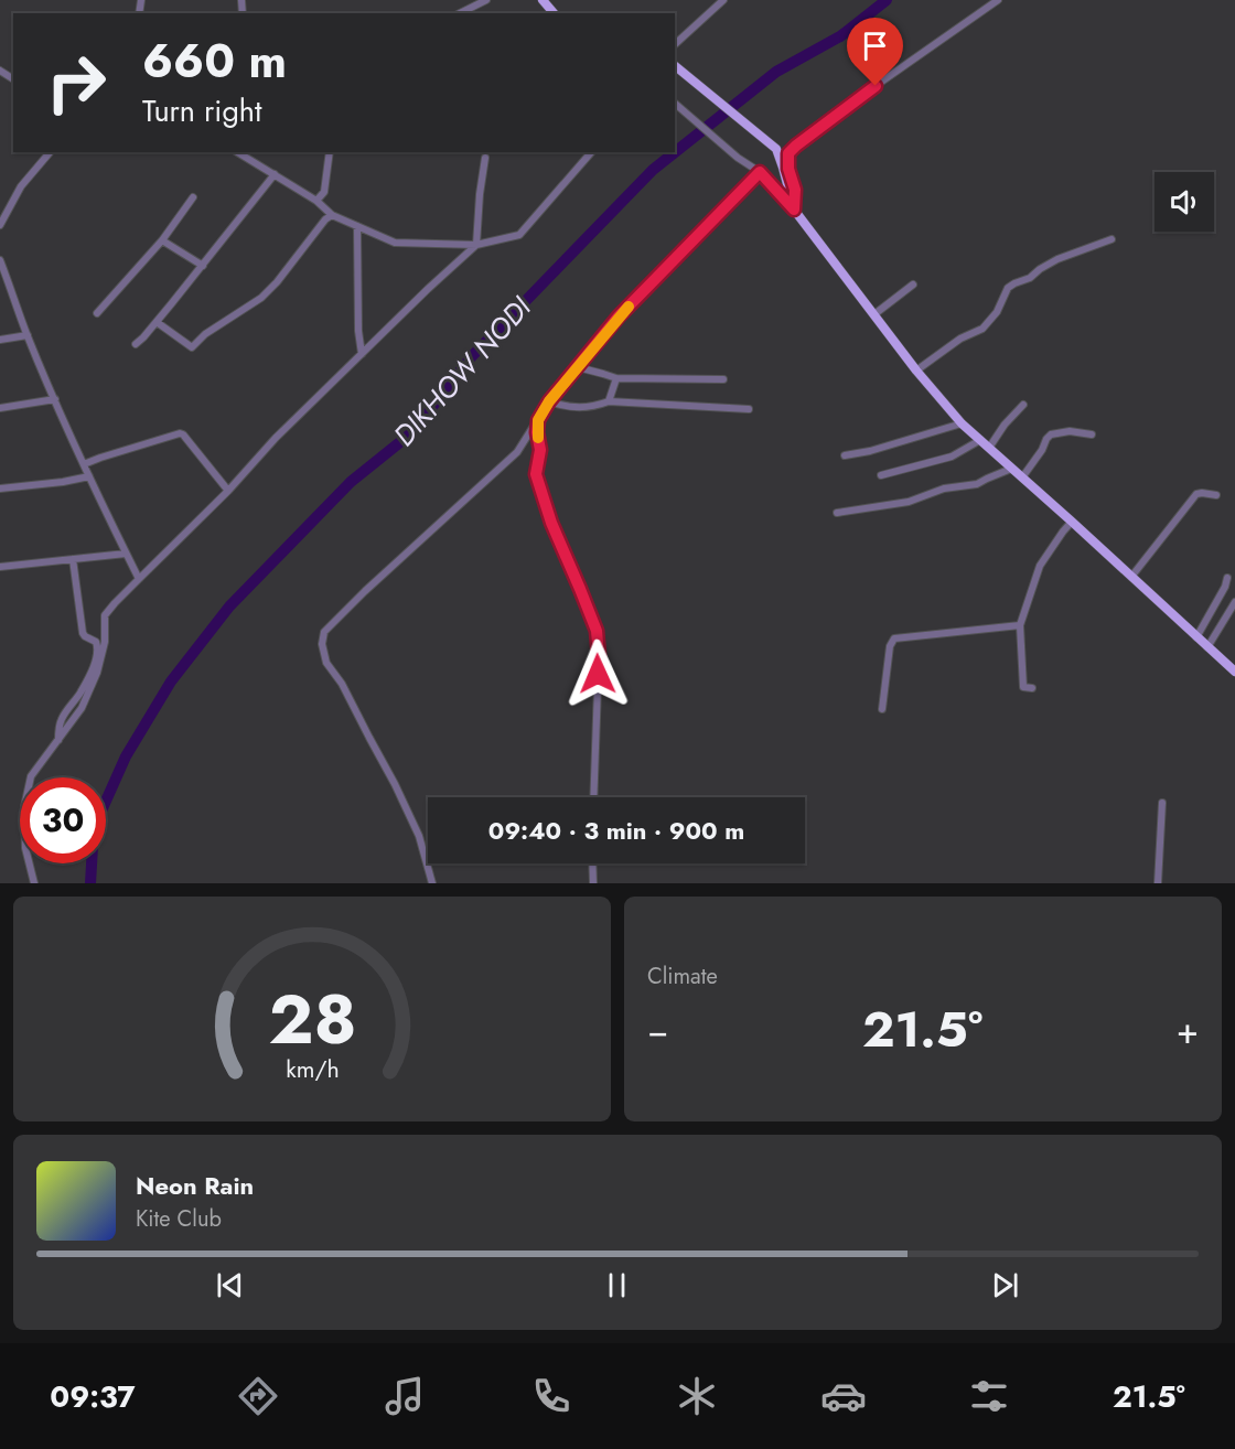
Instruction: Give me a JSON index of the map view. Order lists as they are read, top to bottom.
{
  "water": ["DIKHOW NODI"],
  "page": {
    "turn": ["660 m", "Turn right"],
    "limit": "30",
    "trip": "09:40 · 3 min · 900 m",
    "tile": "Climate",
    "heat": ["−", "21.5°", "+"],
    "song": ["Neon Rain", "Kite Club"],
    "tabs": ["09:37", "21.5°"],
    "gauge": ["28", "km/h"]
  }
}
